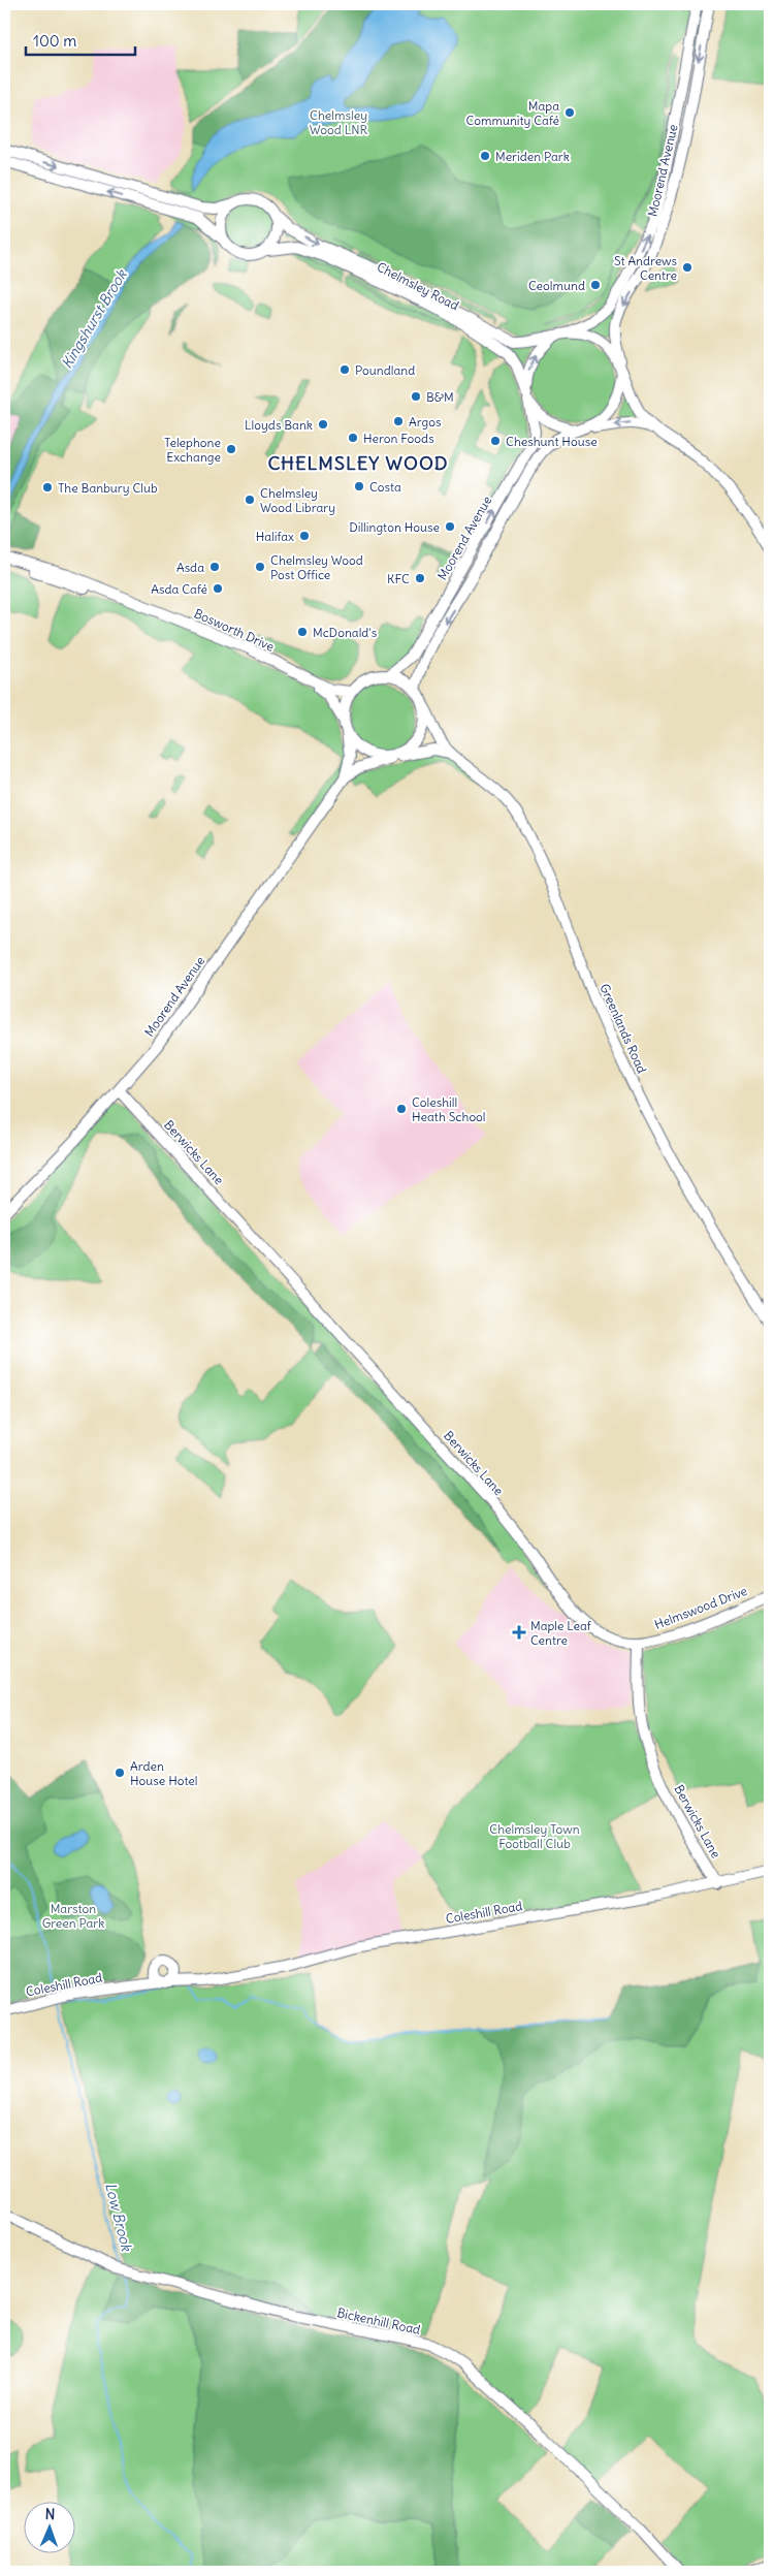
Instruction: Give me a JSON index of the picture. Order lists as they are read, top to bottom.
{
  "streets": {
    "street": [
      "Moorend Avenue",
      "Chelmsley Road",
      "Bosworth Drive",
      "Greenlands Road",
      "Berwicks Lane",
      "Helmswood Drive",
      "Coleshill Road",
      "Bickenhill Road"
    ]
  },
  "crossings": [
    ["Moorend Avenue", "Chelmsley Road"],
    ["Moorend Avenue", "Bosworth Drive"],
    ["Moorend Avenue", "Greenlands Road"],
    ["Moorend Avenue", "Berwicks Lane"],
    ["Bosworth Drive", "Greenlands Road"],
    ["Berwicks Lane", "Helmswood Drive"],
    ["Berwicks Lane", "Coleshill Road"]
  ],
  "districts": ["CHELMSLEY WOOD"],
  "water": ["Kingshurst Brook", "Low Brook"],
  "parks": ["Chelmsley Wood LNR", "Chelmsley Town Football Club", "Marston Green Park"],
  "places": {
    "other": [
      "Mapa Community Café",
      "Meriden Park",
      "St Andrews Centre",
      "Ceolmund",
      "Poundland",
      "B&M",
      "Argos",
      "Lloyds Bank",
      "Heron Foods",
      "Cheshunt House",
      "Telephone Exchange",
      "Costa",
      "The Banbury Club",
      "Chelmsley Wood Library",
      "Dillington House",
      "Halifax",
      "Asda",
      "Chelmsley Wood Post Office",
      "KFC",
      "Asda Café",
      "McDonald's",
      "Coleshill Heath School",
      "Arden House Hotel"
    ],
    "health": ["Maple Leaf Centre"]
  },
  "scale_bar": "100 m",
  "north": "top"
}
